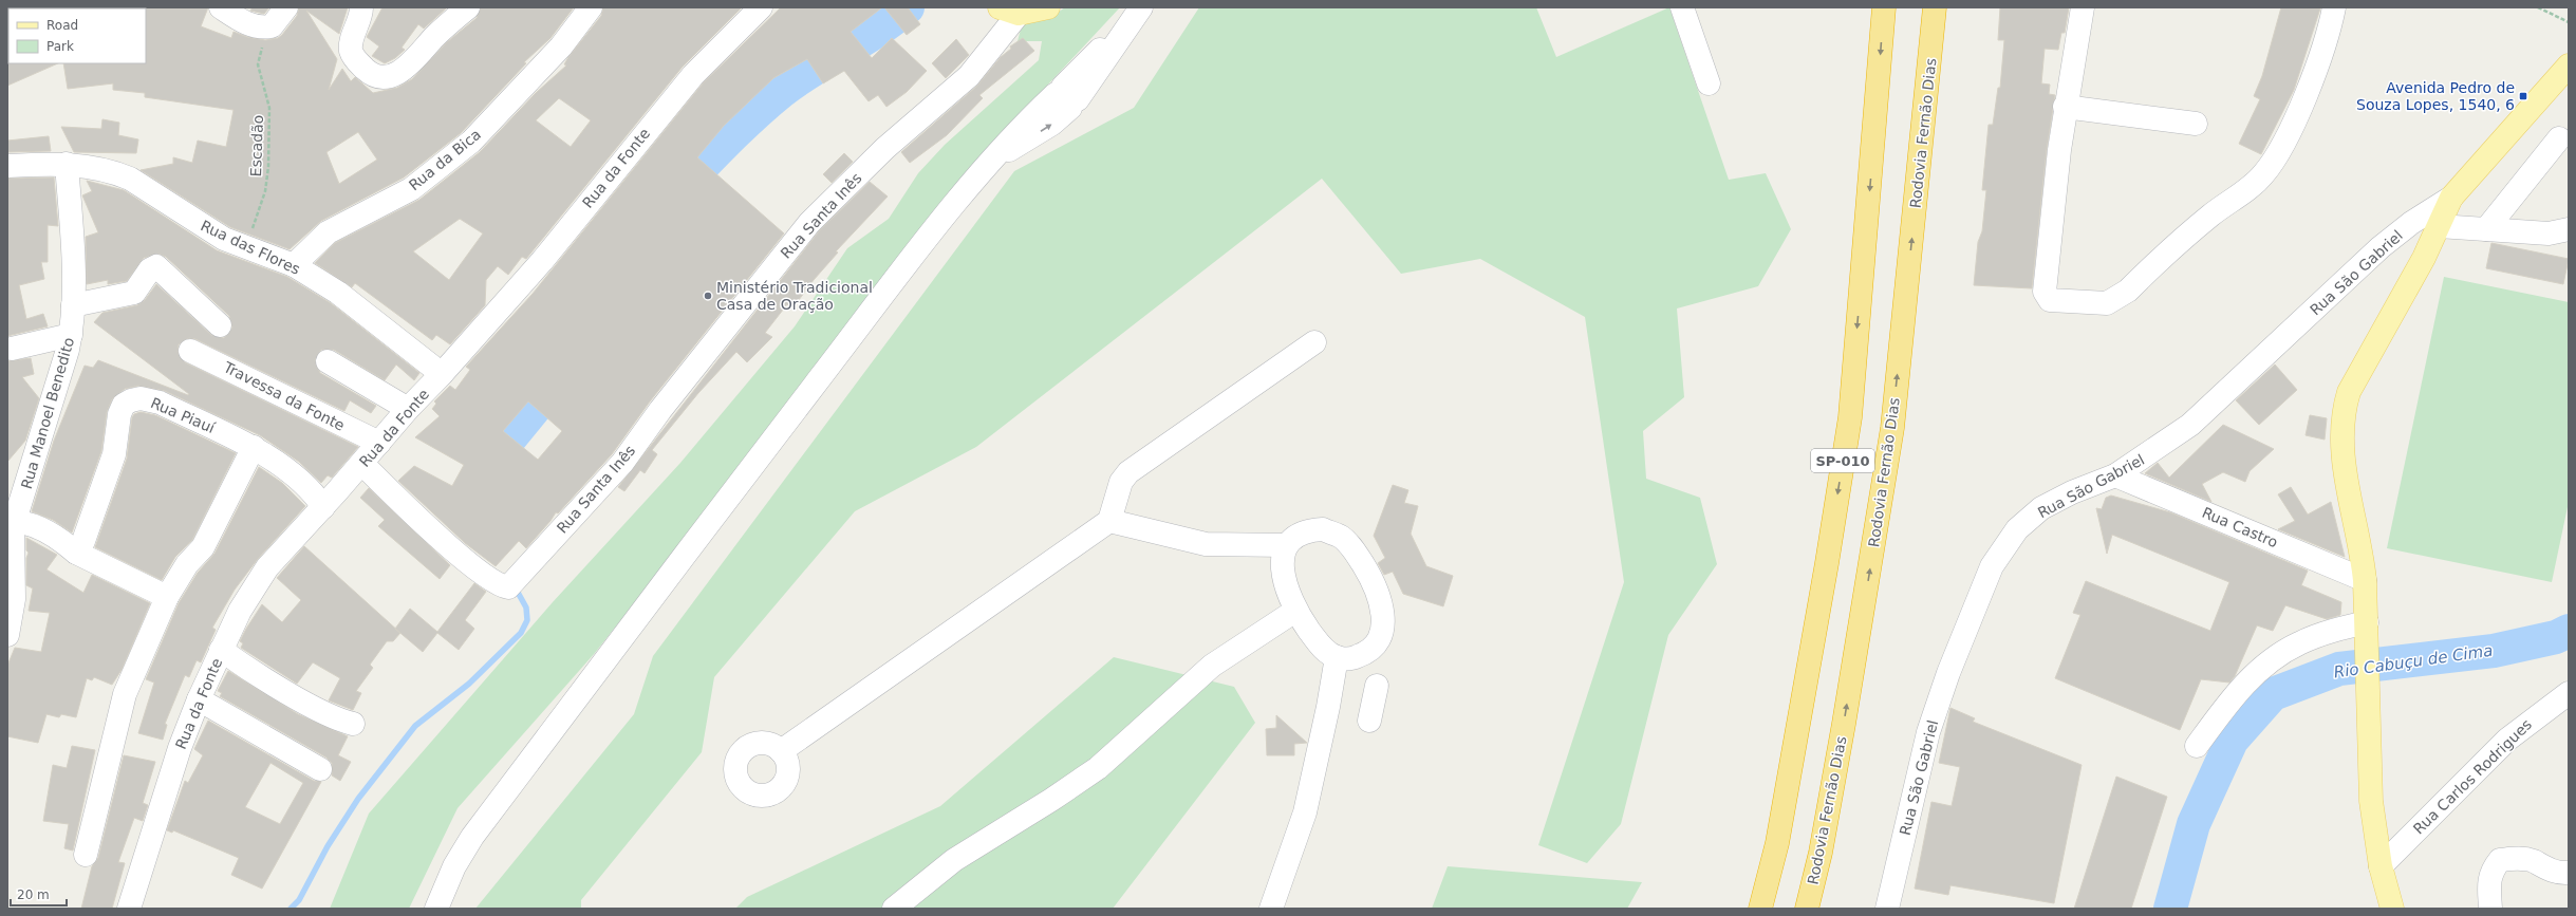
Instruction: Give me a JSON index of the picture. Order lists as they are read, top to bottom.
{
  "streets": {
    "highway": ["Rodovia Fernão Dias", "SP-010"],
    "street": [
      "Rua da Bica",
      "Rua da Fonte",
      "Rua Santa Inês",
      "Rua das Flores",
      "Rua São Gabriel",
      "Travessa da Fonte",
      "Rua Manoel Benedito",
      "Rua Piauí",
      "Rua Castro",
      "Rua Carlos Rodrigues"
    ],
    "path": ["Escadão"]
  },
  "crossings": [
    ["Escadão", "Rua das Flores"],
    ["Rua da Bica", "Rua das Flores"],
    ["Rua da Fonte", "Rua Santa Inês"],
    ["Rua da Fonte", "Rua das Flores"],
    ["Rua da Fonte", "Travessa da Fonte"],
    ["Rua da Fonte", "Rua Piauí"],
    ["Rua das Flores", "Rua Manoel Benedito"],
    ["Rua São Gabriel", "Rua Castro"]
  ],
  "water": ["Rio Cabuçu de Cima"],
  "places": {
    "transit": ["Avenida Pedro de Souza Lopes, 1540, 6"],
    "other": ["Ministério Tradicional Casa de Oração"]
  },
  "legend": ["Road", "Park"],
  "scale_bar": "20 m"
}
